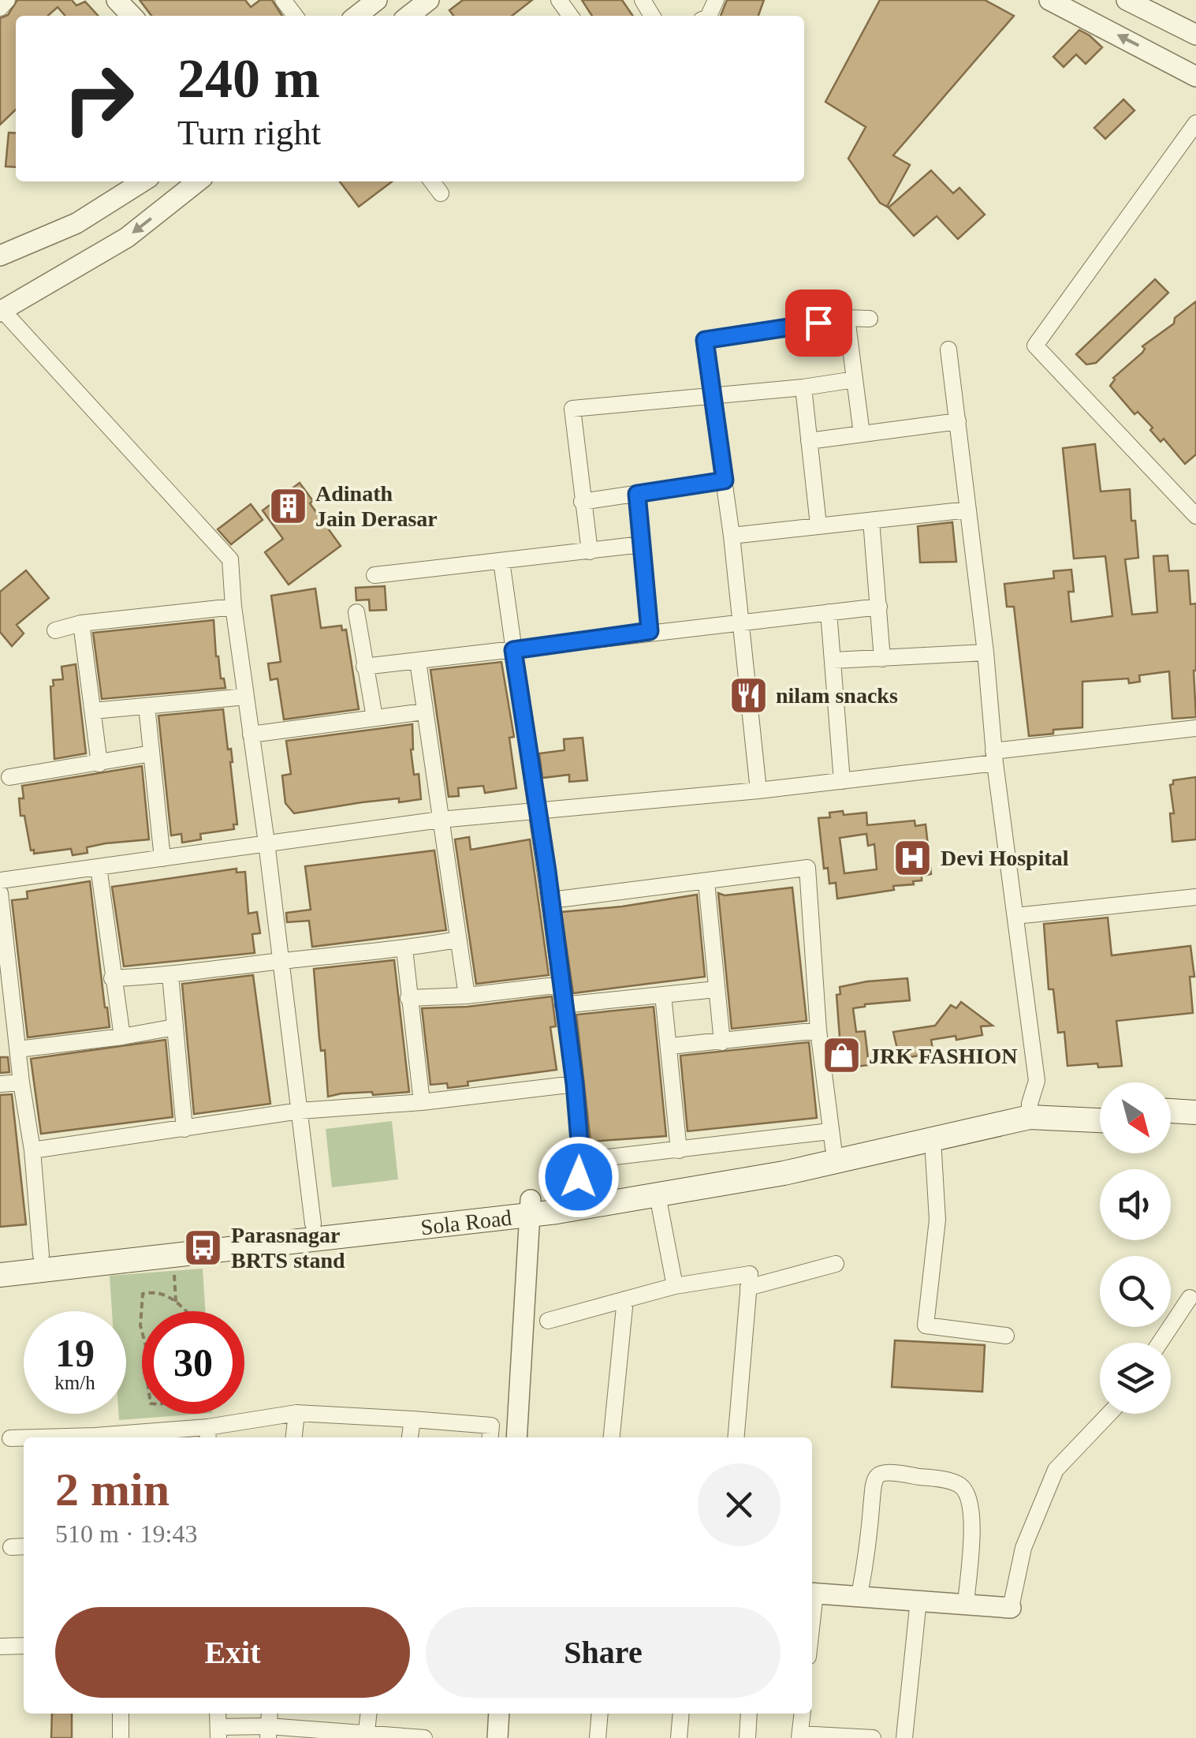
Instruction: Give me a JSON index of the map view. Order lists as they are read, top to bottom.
{
  "streets": {
    "main road": ["Sola Road"]
  },
  "places": {
    "building": ["Adinath Jain Derasar"],
    "restaurant": ["nilam snacks"],
    "hospital": ["Devi Hospital"],
    "shop": ["JRK FASHION"],
    "bus stop": ["Parasnagar BRTS stand"]
  },
  "north": "bottom right",
  "page": {
    "turn": ["240 m", "Turn right"],
    "speed": "19 km/h",
    "limit": "30",
    "heading": ["2 min", "510 m · 19:43"],
    "buttons": ["Exit", "Share"]
  }
}
